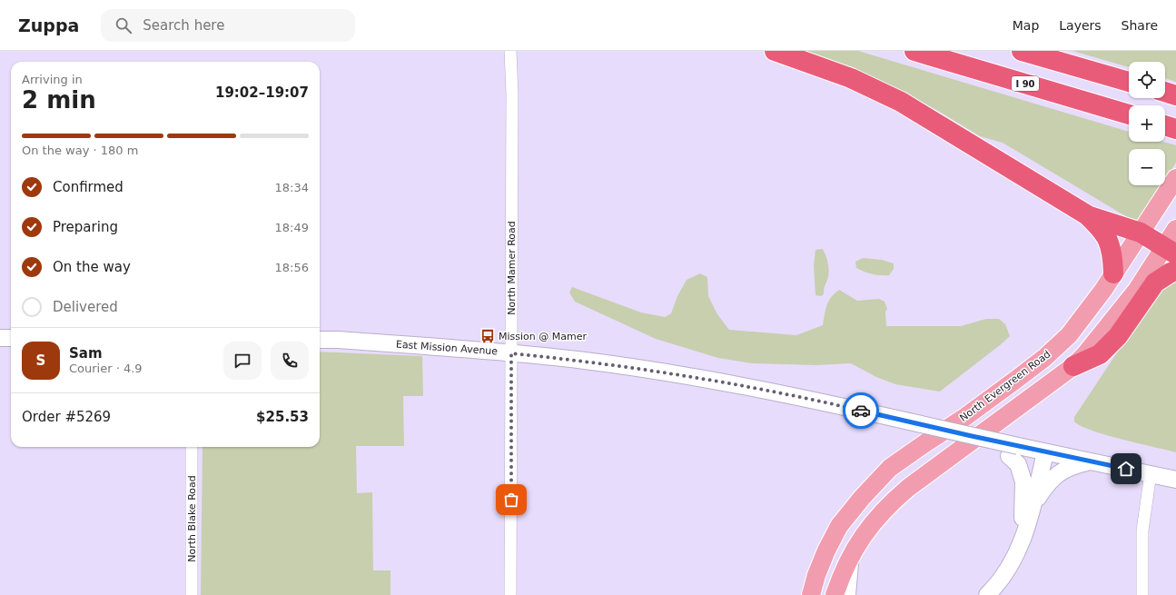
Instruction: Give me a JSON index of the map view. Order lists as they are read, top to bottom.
{
  "streets": {
    "highway": ["I 90"],
    "main road": ["North Evergreen Road"],
    "street": ["North Mamer Road", "East Mission Avenue", "North Blake Road"]
  },
  "crossings": [
    ["North Mamer Road", "East Mission Avenue"]
  ],
  "places": {
    "bus stop": ["Mission @ Mamer"]
  },
  "page": {
    "header": "Zuppa",
    "search": "Search here",
    "nav": ["Map", "Layers", "Share"],
    "map_buttons": ["+", "−"],
    "heading": ["2 min", "Arriving in", "19:02–19:07"],
    "panel": [
      "Sam",
      "Courier · 4.9",
      "Order #5269",
      "$25.53"
    ],
    "bar": "On the way · 180 m",
    "list": [
      ["Confirmed", "18:34"],
      ["Preparing", "18:49"],
      ["On the way", "18:56"],
      "Delivered"
    ],
    "round": "S"
  }
}
